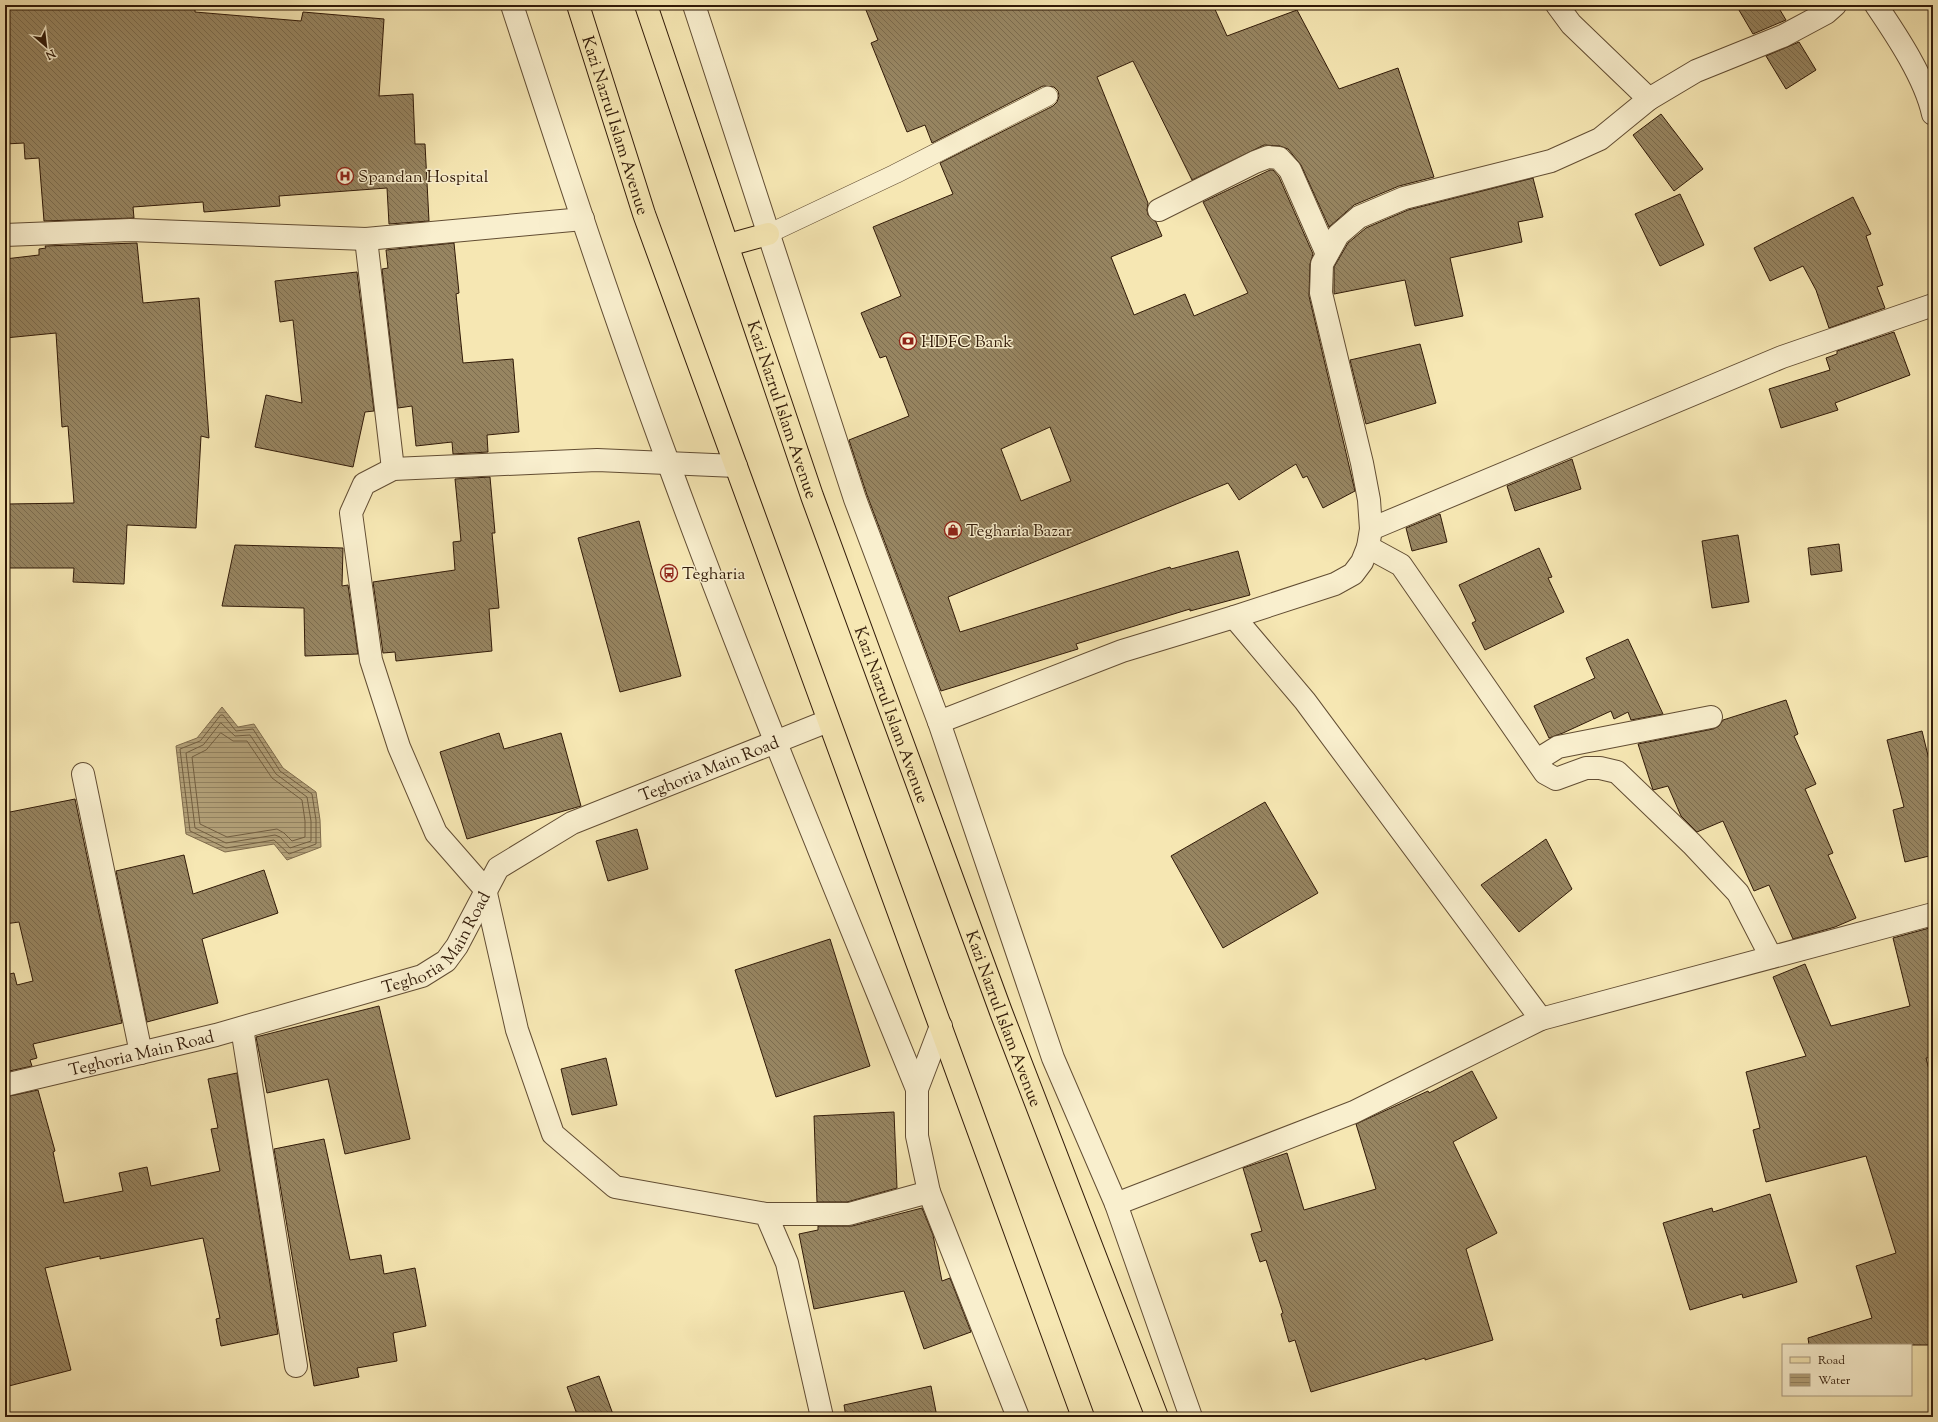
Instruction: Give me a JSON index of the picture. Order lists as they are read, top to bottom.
{
  "streets": {
    "main road": ["Kazi Nazrul Islam Avenue"],
    "street": ["Teghoria Main Road"]
  },
  "crossings": [
    ["Kazi Nazrul Islam Avenue", "Teghoria Main Road"]
  ],
  "places": {
    "hospital": ["Spandan Hospital"],
    "bank": ["HDFC Bank"],
    "shop": ["Tegharia Bazar"],
    "bus stop": ["Tegharia"]
  },
  "legend": ["Road", "Water"],
  "north": "bottom right"
}
